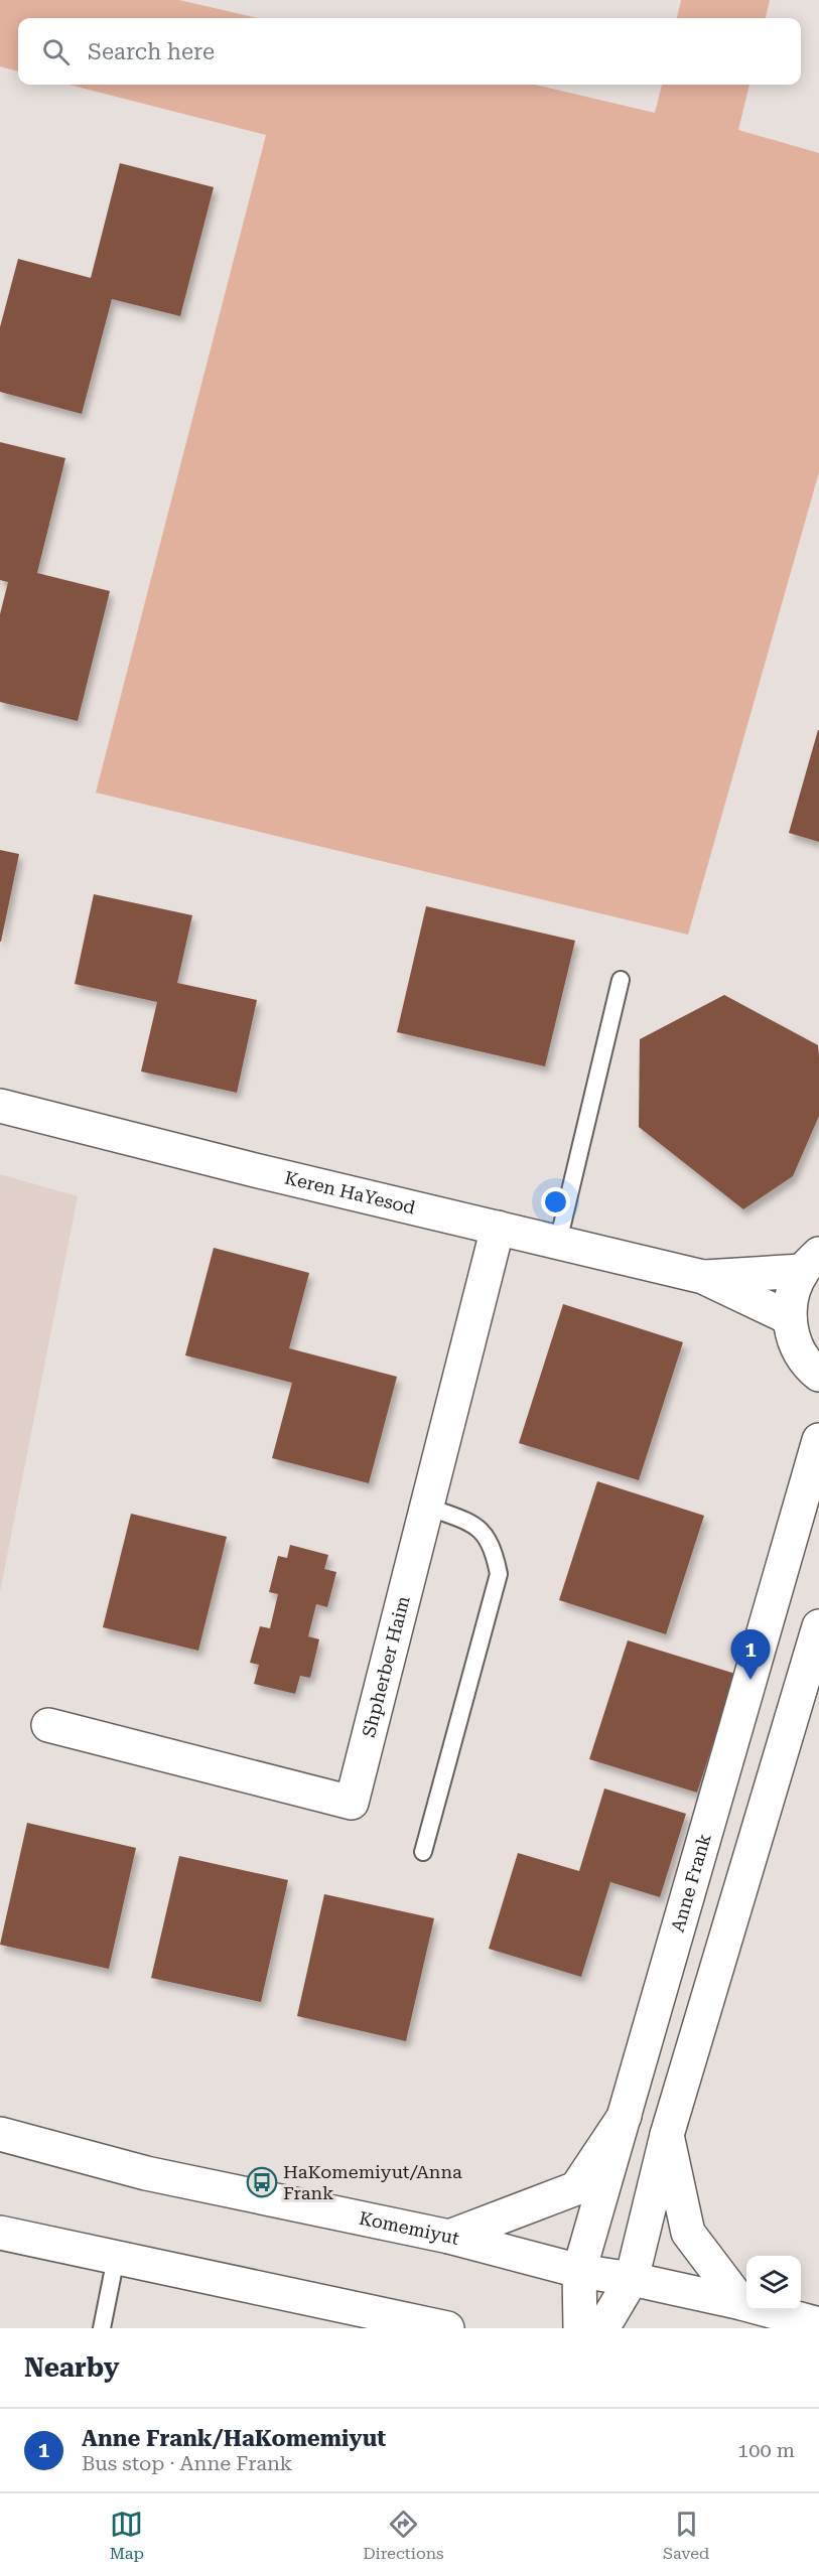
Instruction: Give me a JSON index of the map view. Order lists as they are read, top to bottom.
{
  "streets": {
    "street": [
      "Keren HaYesod",
      "Shpherber Haim",
      "Anne Frank",
      "Komemiyut"
    ]
  },
  "crossings": [
    ["Keren HaYesod", "Shpherber Haim"],
    ["Anne Frank", "Komemiyut"]
  ],
  "places": {
    "bus stop": ["HaKomemiyut/Anna Frank"]
  },
  "page": {
    "search": "Search here",
    "pins": "1",
    "heading": "Nearby",
    "list": [
      {
        "mark": "1",
        "name": "Anne Frank/HaKomemiyut",
        "note": "Bus stop · Anne Frank",
        "value": "100 m"
      }
    ],
    "nav": ["Map", "Directions", "Saved"]
  }
}
